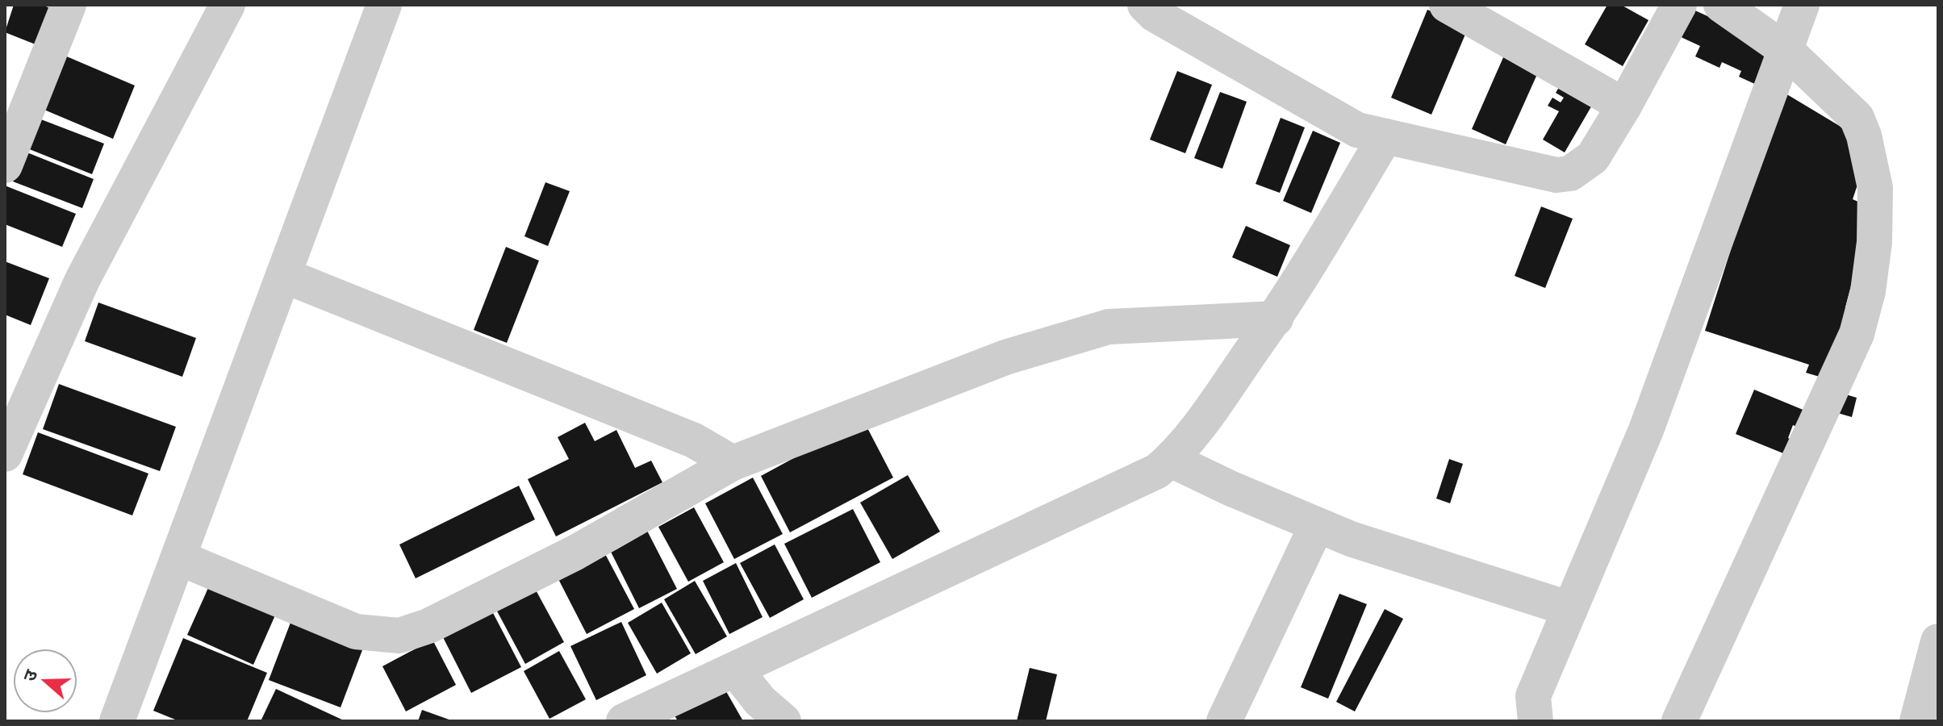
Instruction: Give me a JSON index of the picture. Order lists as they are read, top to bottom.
{
  "north": "left"
}
